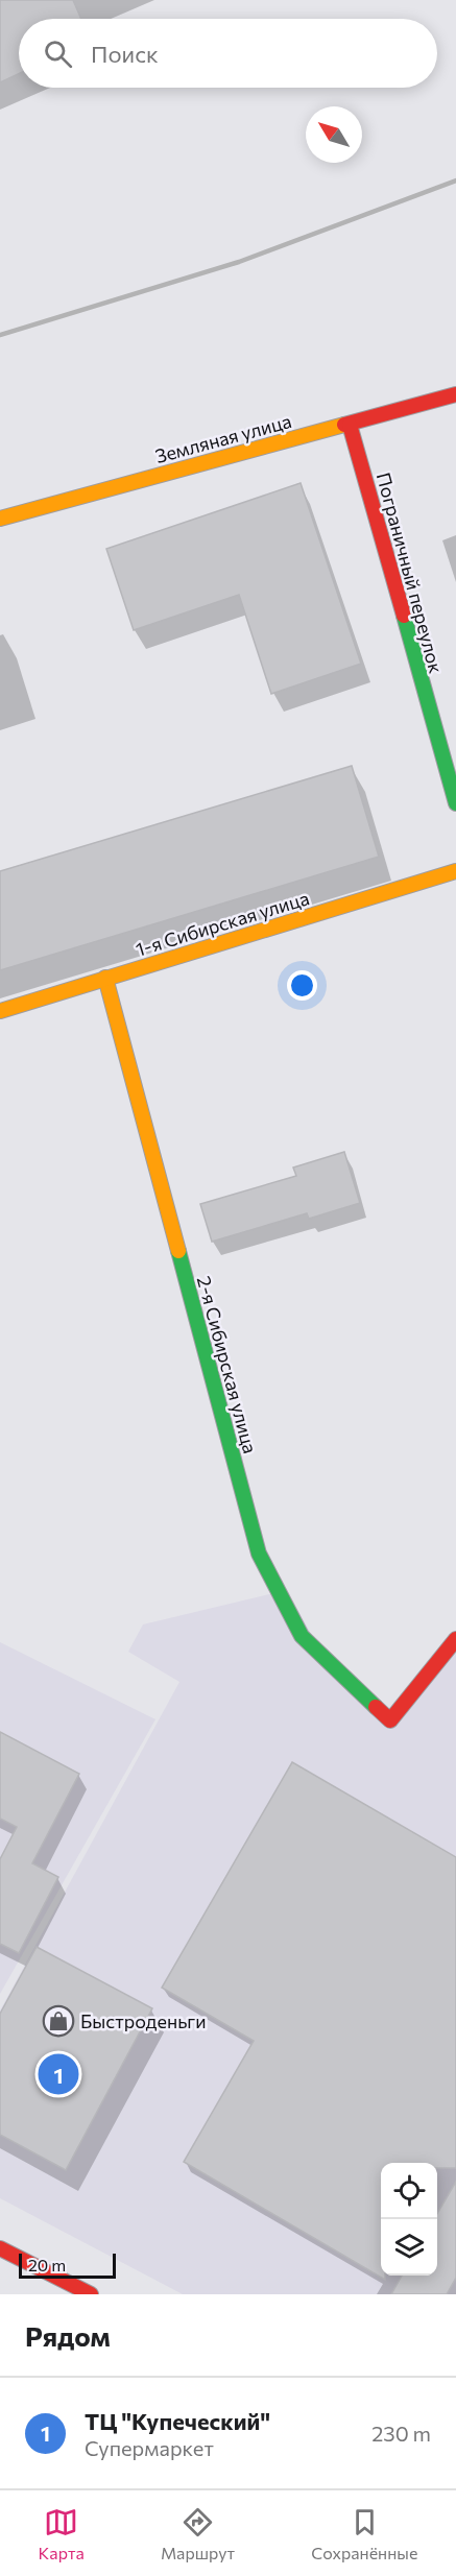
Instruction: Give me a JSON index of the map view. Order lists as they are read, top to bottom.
{
  "streets": {
    "main road": [
      "Земляная улица",
      "Пограничный переулок",
      "1-я Сибирская улица",
      "2-я Сибирская улица"
    ]
  },
  "crossings": [
    ["Земляная улица", "Пограничный переулок"],
    ["1-я Сибирская улица", "2-я Сибирская улица"]
  ],
  "places": {
    "shop": ["Быстроденьги"]
  },
  "scale_bar": "20 m",
  "north": "top left",
  "page": {
    "search": "Поиск",
    "pins": "1",
    "scale": "20 m",
    "heading": "Рядом",
    "list": [
      {
        "mark": "1",
        "name": "ТЦ \"Купеческий\"",
        "note": "Супермаркет",
        "value": "230 m"
      }
    ],
    "nav": ["Карта", "Маршрут", "Сохранённые"]
  }
}
